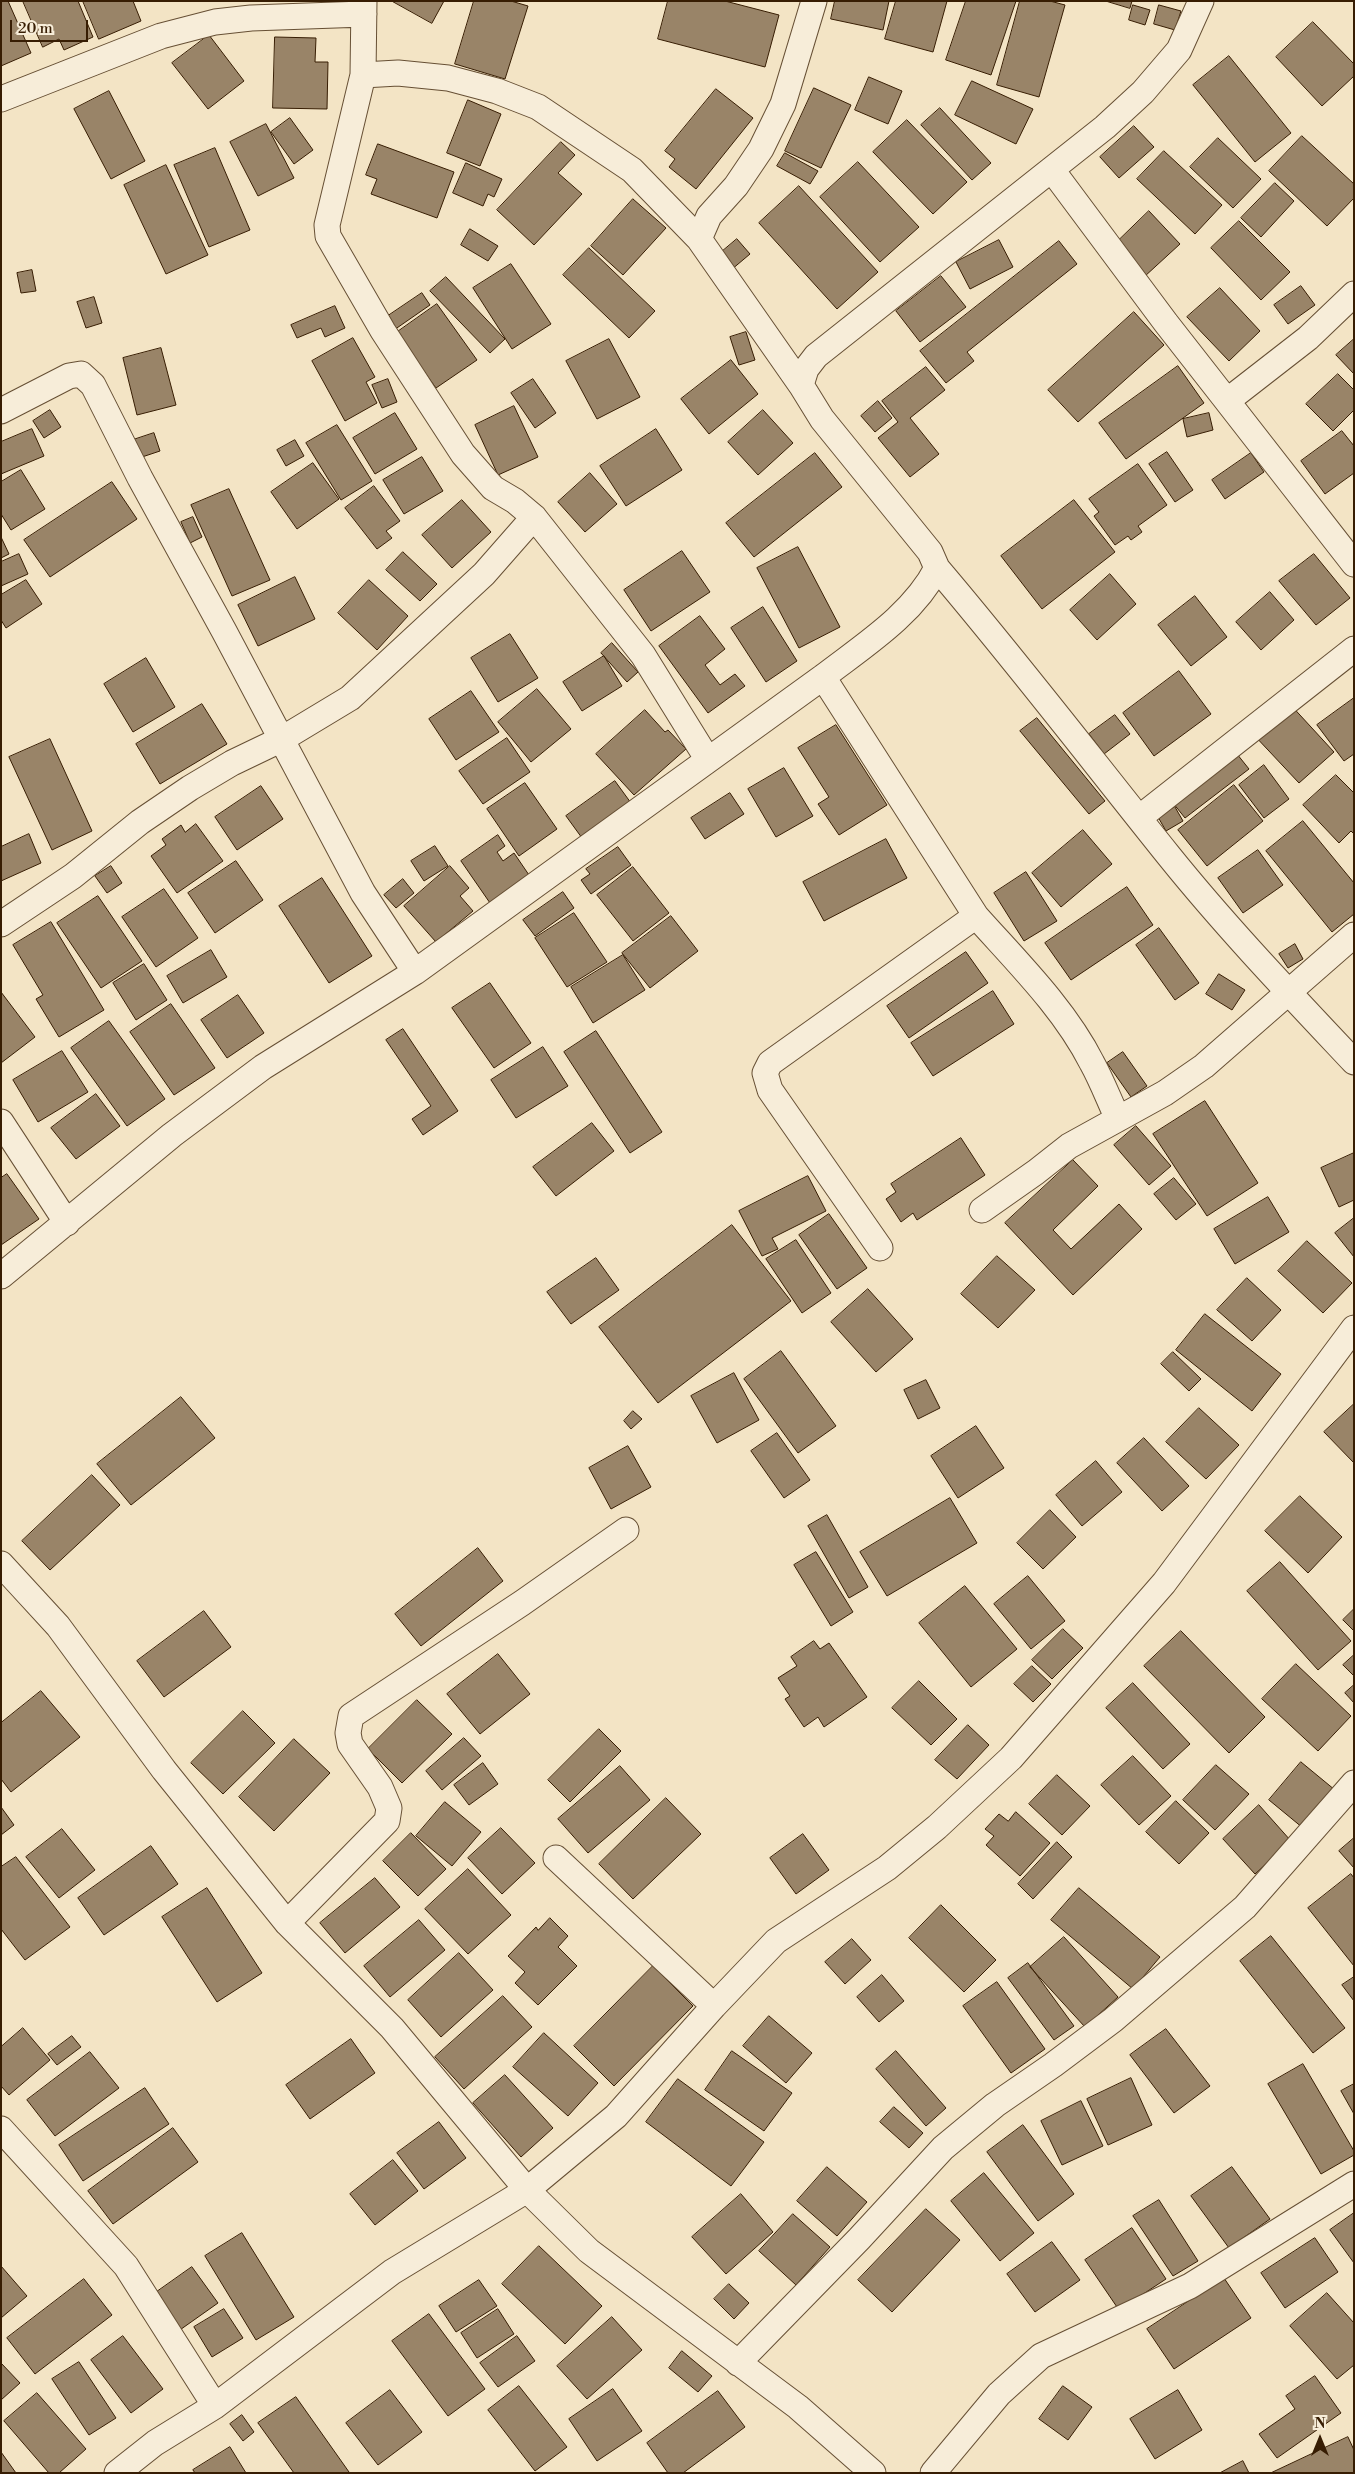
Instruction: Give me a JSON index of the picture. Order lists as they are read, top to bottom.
{
  "scale_bar": "20 m",
  "north": "top"
}
